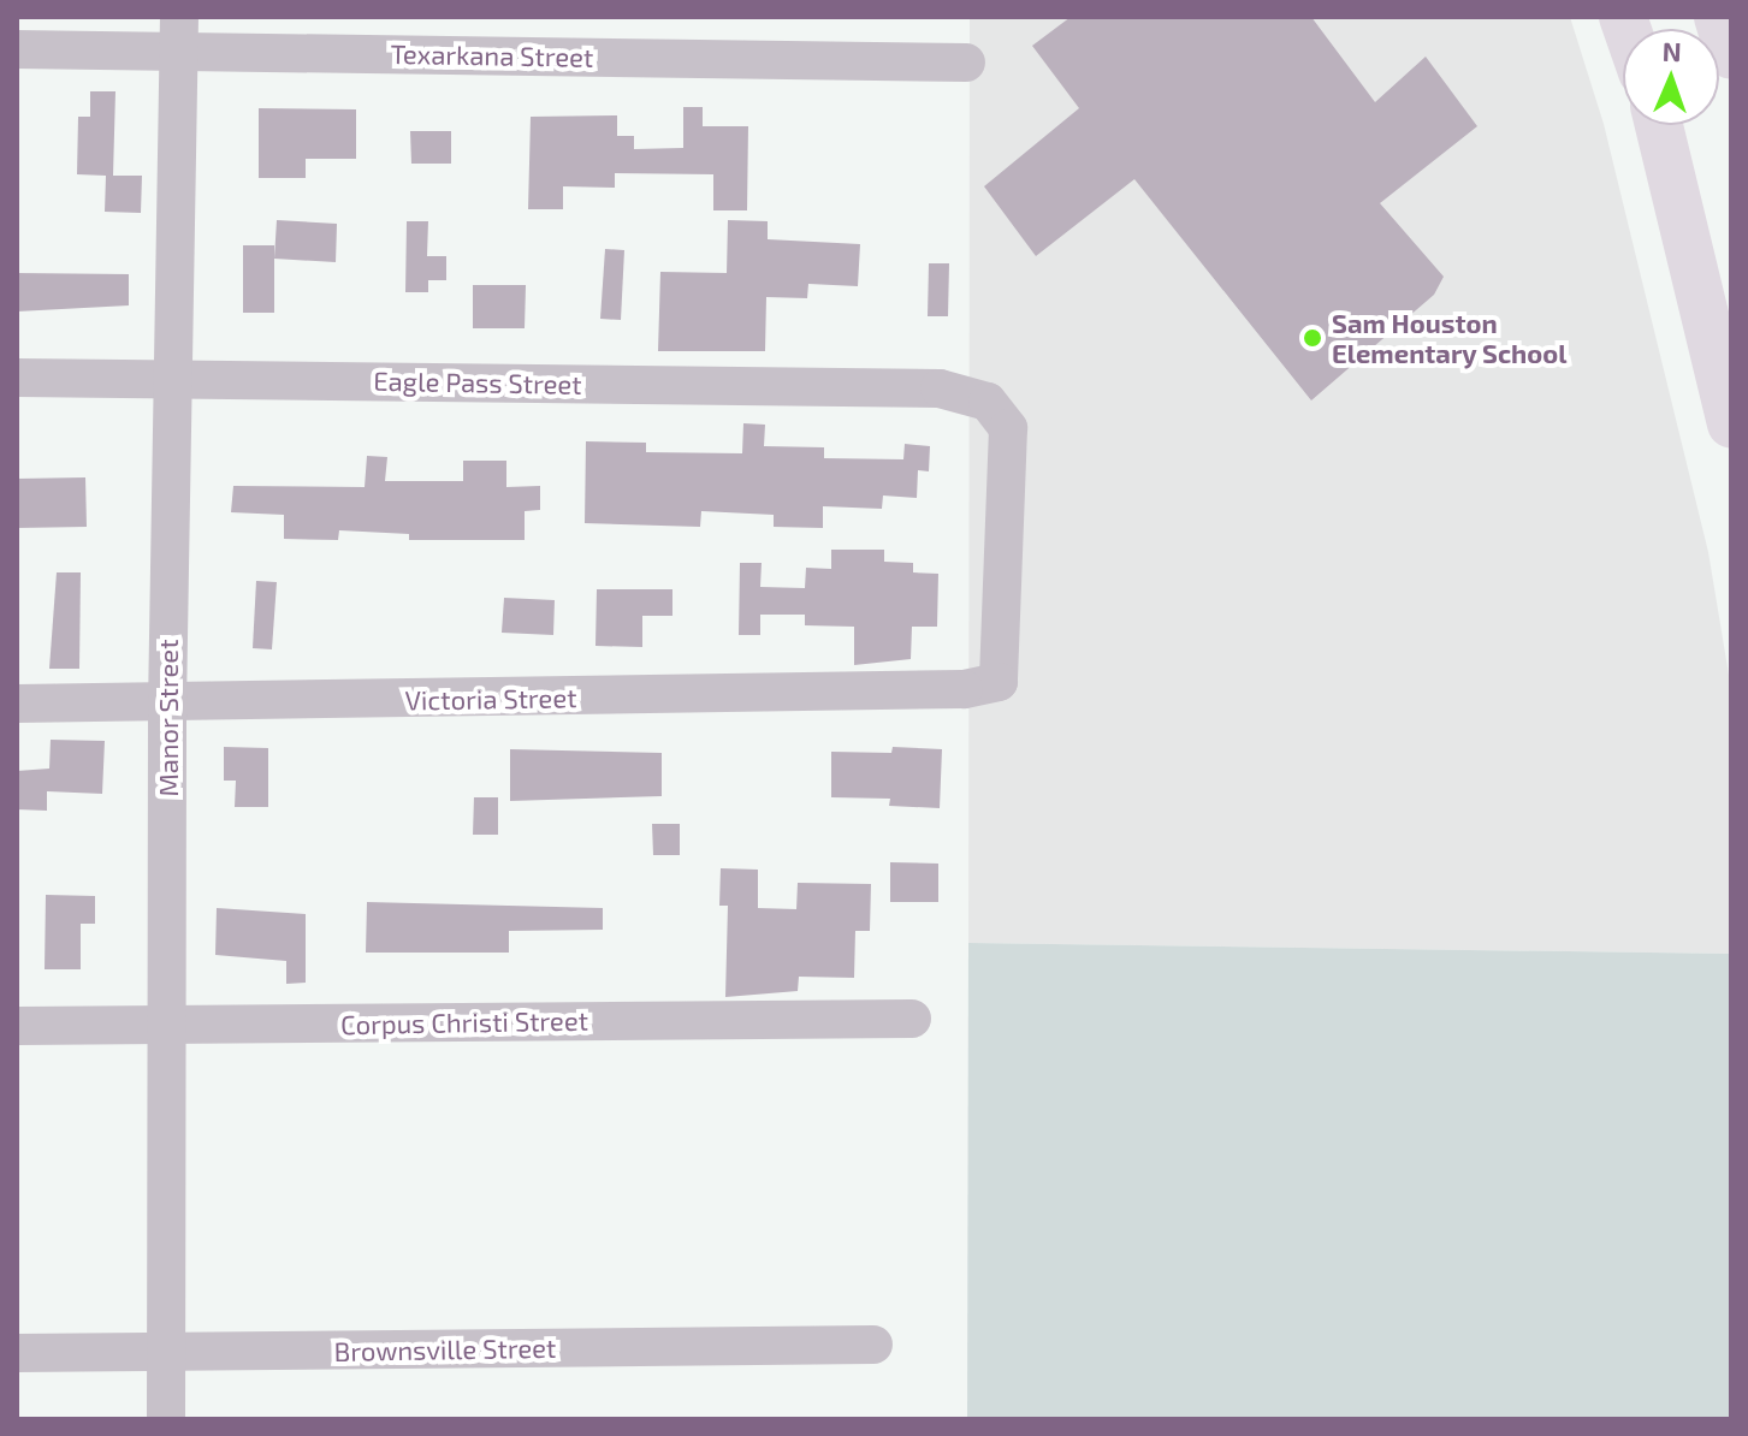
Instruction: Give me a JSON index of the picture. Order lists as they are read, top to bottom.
{
  "streets": {
    "street": [
      "Texarkana Street",
      "Eagle Pass Street",
      "Victoria Street",
      "Manor Street",
      "Corpus Christi Street",
      "Brownsville Street"
    ]
  },
  "crossings": [
    ["Texarkana Street", "Manor Street"],
    ["Eagle Pass Street", "Victoria Street"],
    ["Eagle Pass Street", "Manor Street"],
    ["Victoria Street", "Manor Street"],
    ["Manor Street", "Corpus Christi Street"],
    ["Manor Street", "Brownsville Street"]
  ],
  "places": ["Sam Houston Elementary School"],
  "north": "top"
}
